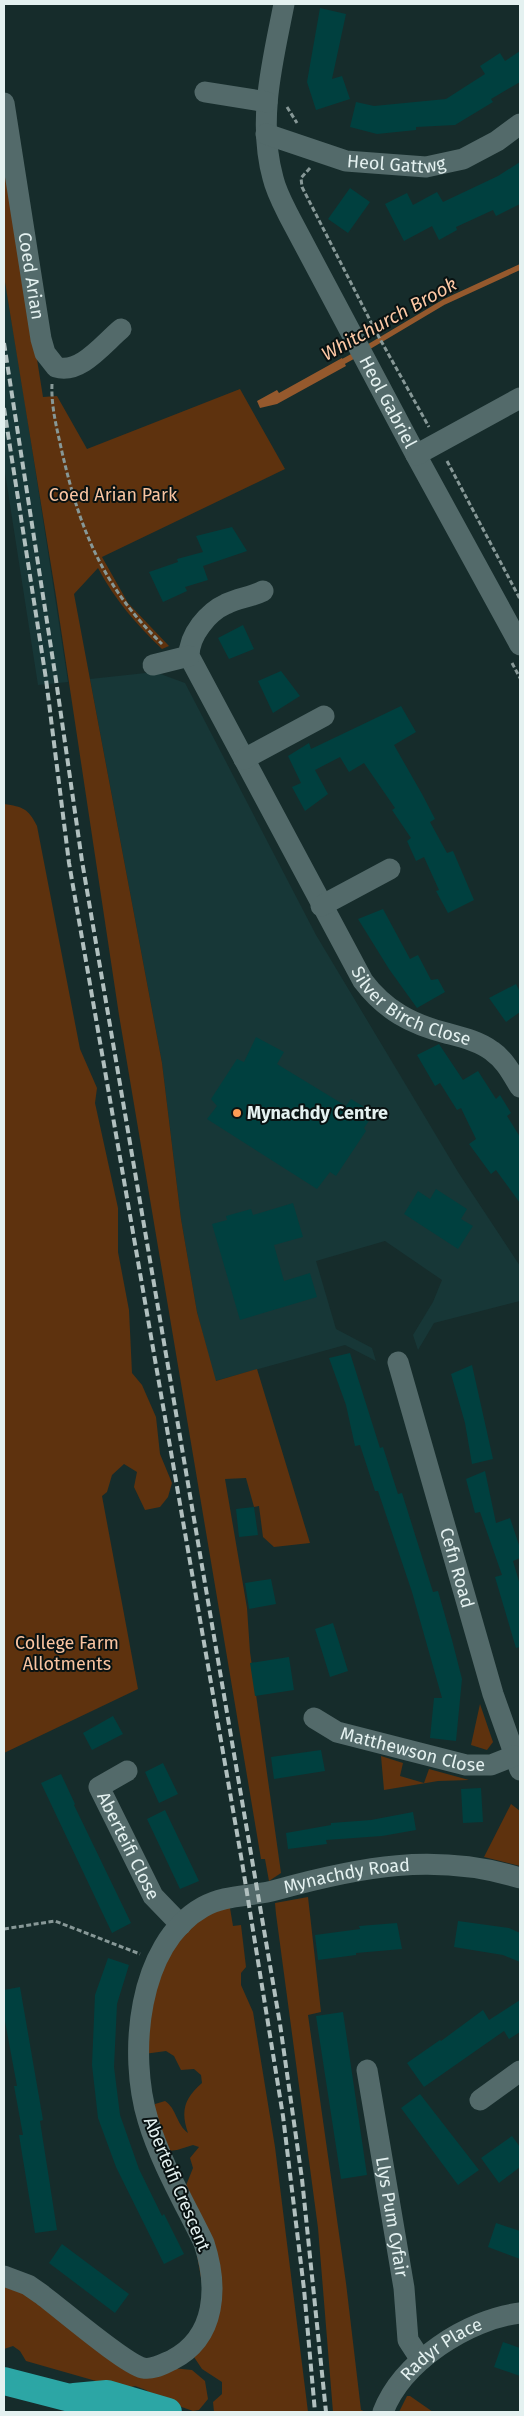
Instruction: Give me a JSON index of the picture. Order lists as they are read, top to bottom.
{
  "streets": {
    "street": [
      "Heol Gattwg",
      "Coed Arian",
      "Heol Gabriel",
      "Silver Birch Close",
      "Cefn Road",
      "Matthewson Close",
      "Aberteifi Close",
      "Mynachdy Road",
      "Aberteifi Crescent",
      "Llys Pum Cyfair",
      "Radyr Place"
    ]
  },
  "crossings": [
    ["Heol Gattwg", "Heol Gabriel"],
    ["Cefn Road", "Matthewson Close"],
    ["Aberteifi Close", "Mynachdy Road"],
    ["Aberteifi Close", "Aberteifi Crescent"],
    ["Mynachdy Road", "Aberteifi Crescent"],
    ["Llys Pum Cyfair", "Radyr Place"]
  ],
  "water": ["Whitchurch Brook"],
  "parks": ["Coed Arian Park", "College Farm Allotments"],
  "places": ["Mynachdy Centre"]
}
